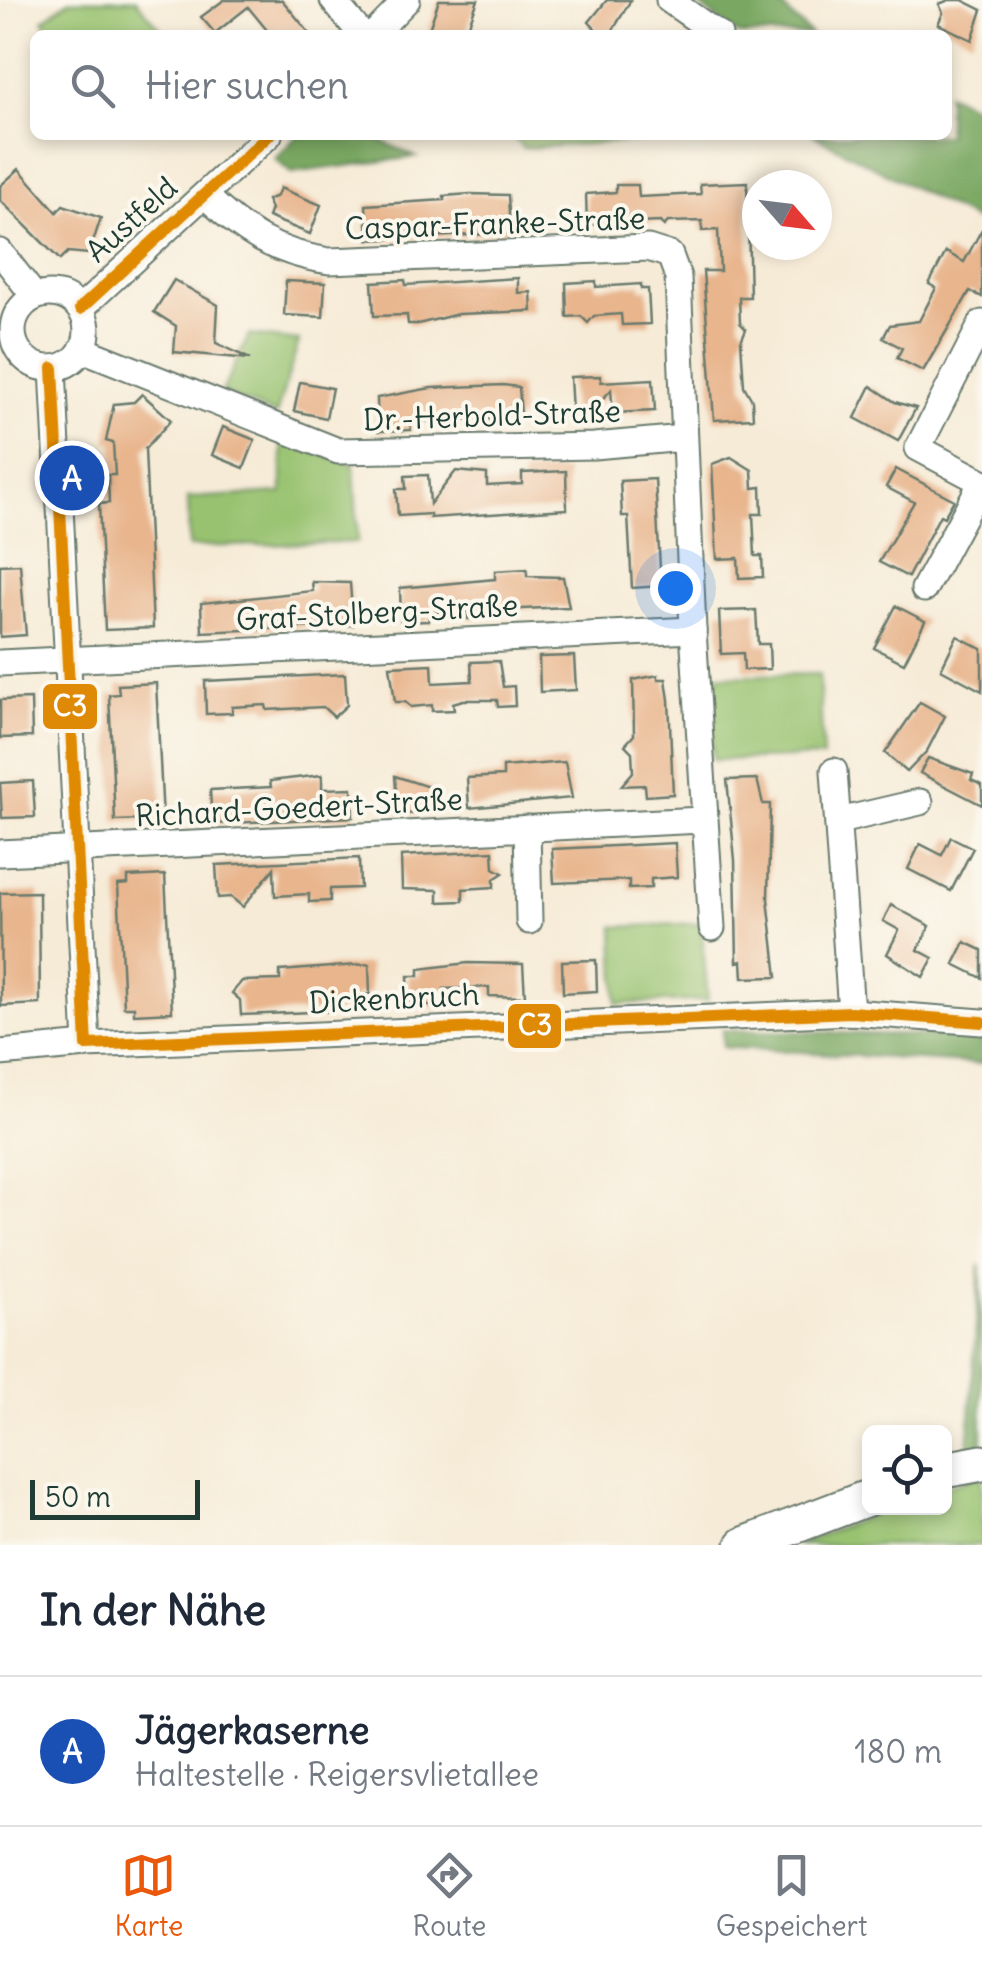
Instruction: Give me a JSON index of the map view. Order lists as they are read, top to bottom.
{
  "streets": {
    "street": [
      "Austfeld",
      "Caspar-Franke-Straße",
      "Dr.-Herbold-Straße",
      "Graf-Stolberg-Straße",
      "Richard-Goedert-Straße",
      "Dickenbruch"
    ]
  },
  "crossings": [
    ["Austfeld", "Caspar-Franke-Straße"],
    ["Austfeld", "Dr.-Herbold-Straße"],
    ["Caspar-Franke-Straße", "Dr.-Herbold-Straße"],
    ["Caspar-Franke-Straße", "Graf-Stolberg-Straße"],
    ["Caspar-Franke-Straße", "Richard-Goedert-Straße"]
  ],
  "lines": ["transit line C3"],
  "scale_bar": "50 m",
  "north": "bottom right",
  "page": {
    "search": "Hier suchen",
    "pins": "A",
    "scale": "50 m",
    "heading": "In der Nähe",
    "list": [
      {
        "mark": "A",
        "name": "Jägerkaserne",
        "note": "Haltestelle · Reigersvlietallee",
        "value": "180 m"
      }
    ],
    "nav": ["Karte", "Route", "Gespeichert"]
  }
}
